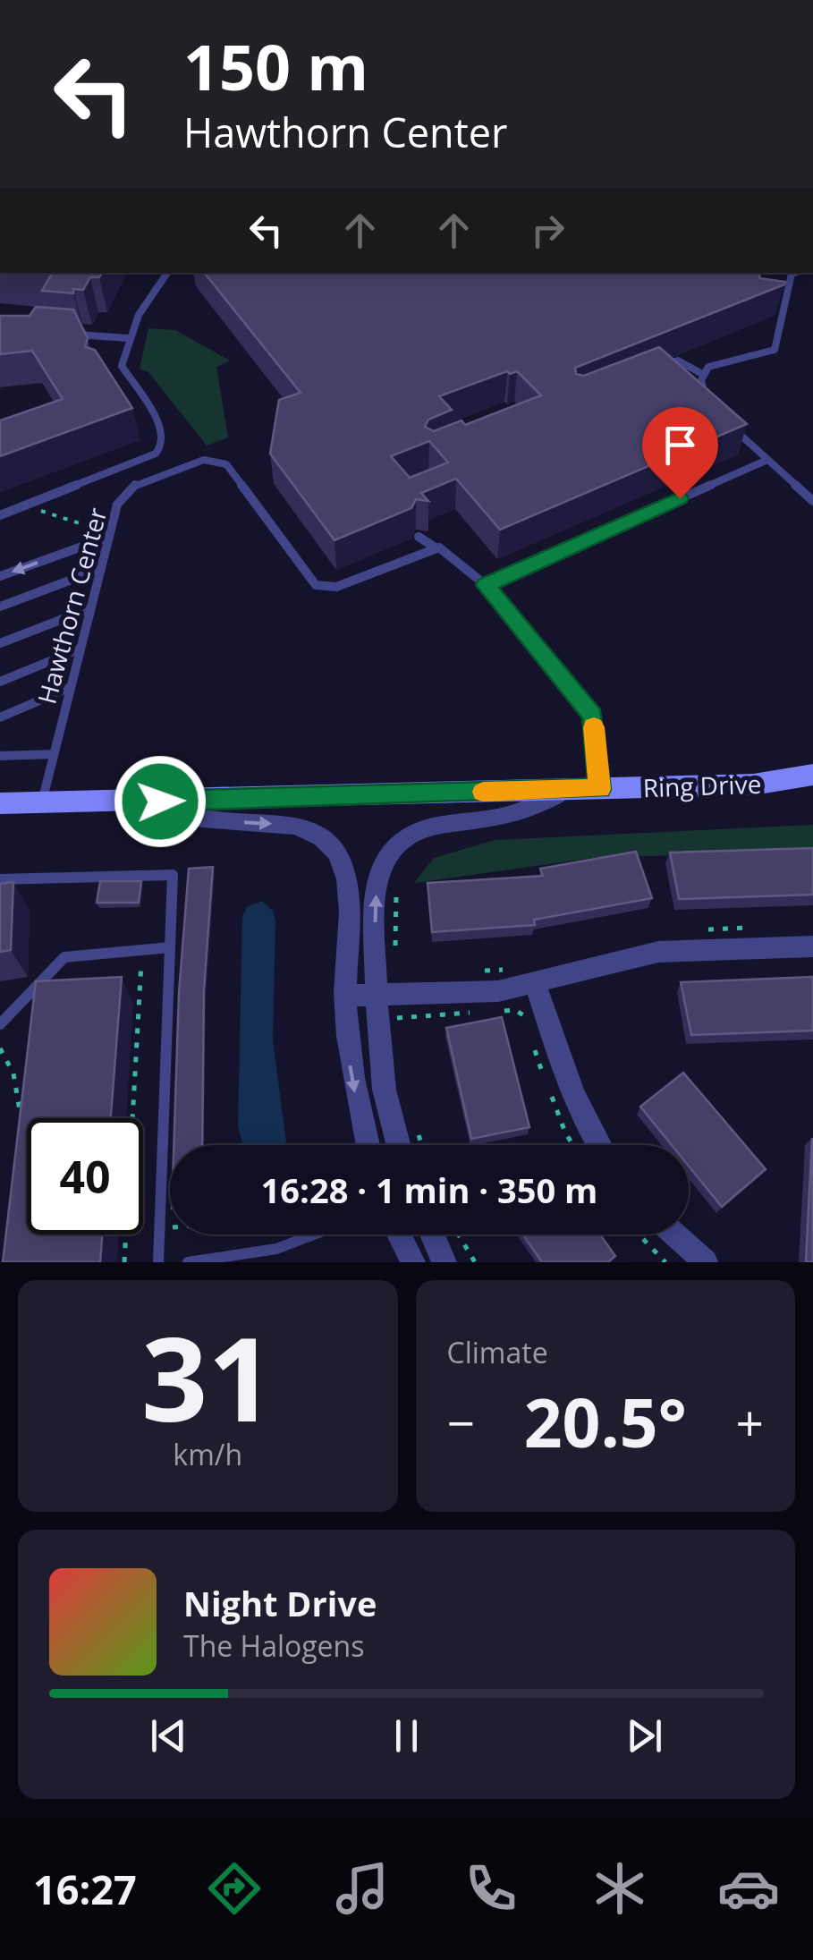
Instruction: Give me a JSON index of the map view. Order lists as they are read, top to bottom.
{
  "streets": {
    "street": ["Ring Drive"],
    "lane": ["Hawthorn Center"]
  },
  "crossings": [
    ["Hawthorn Center", "Ring Drive"]
  ],
  "page": {
    "turn": ["150 m", "Hawthorn Center"],
    "limit": "40",
    "trip": "16:28 · 1 min · 350 m",
    "tile": [
      ["31", "km/h"],
      "Climate"
    ],
    "heat": ["−", "20.5°", "+"],
    "song": ["Night Drive", "The Halogens"],
    "tabs": "16:27"
  }
}
